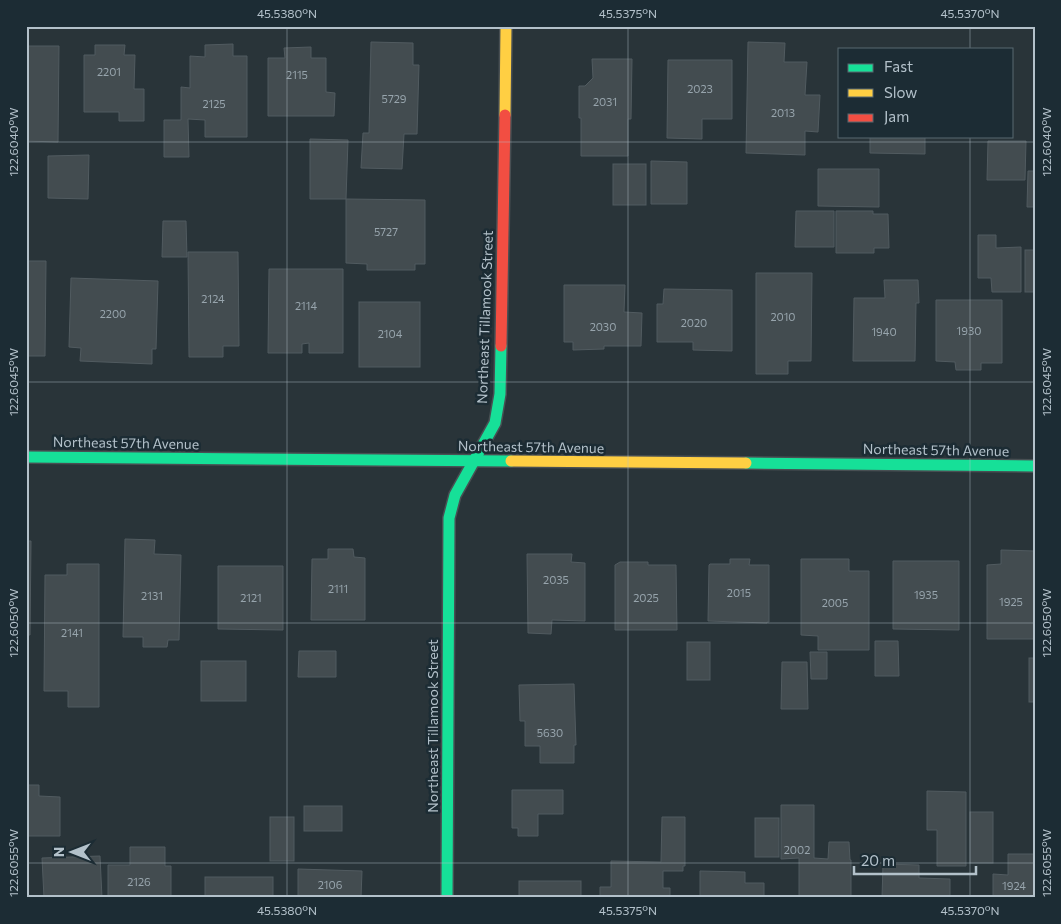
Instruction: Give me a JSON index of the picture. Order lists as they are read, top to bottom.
{
  "streets": {
    "main road": ["Northeast Tillamook Street", "Northeast 57th Avenue"]
  },
  "crossings": [
    ["Northeast Tillamook Street", "Northeast 57th Avenue"]
  ],
  "house_numbers": [
    "2201",
    "2115",
    "2023",
    "5729",
    "2031",
    "2125",
    "2013",
    "5727",
    "2124",
    "2114",
    "2200",
    "2010",
    "2020",
    "2030",
    "1930",
    "1940",
    "2104",
    "2035",
    "2111",
    "2015",
    "1935",
    "2131",
    "2121",
    "2025",
    "1925",
    "2005",
    "2141",
    "5630",
    "2002",
    "2126",
    "2106",
    "1924"
  ],
  "legend": ["Fast", "Slow", "Jam"],
  "scale_bar": "20 m",
  "north": "left",
  "coordinates": [
    "45.5380°N",
    "45.5375°N",
    "45.5370°N",
    "122.6040°W",
    "122.6045°W",
    "122.6050°W",
    "122.6055°W"
  ]
}
